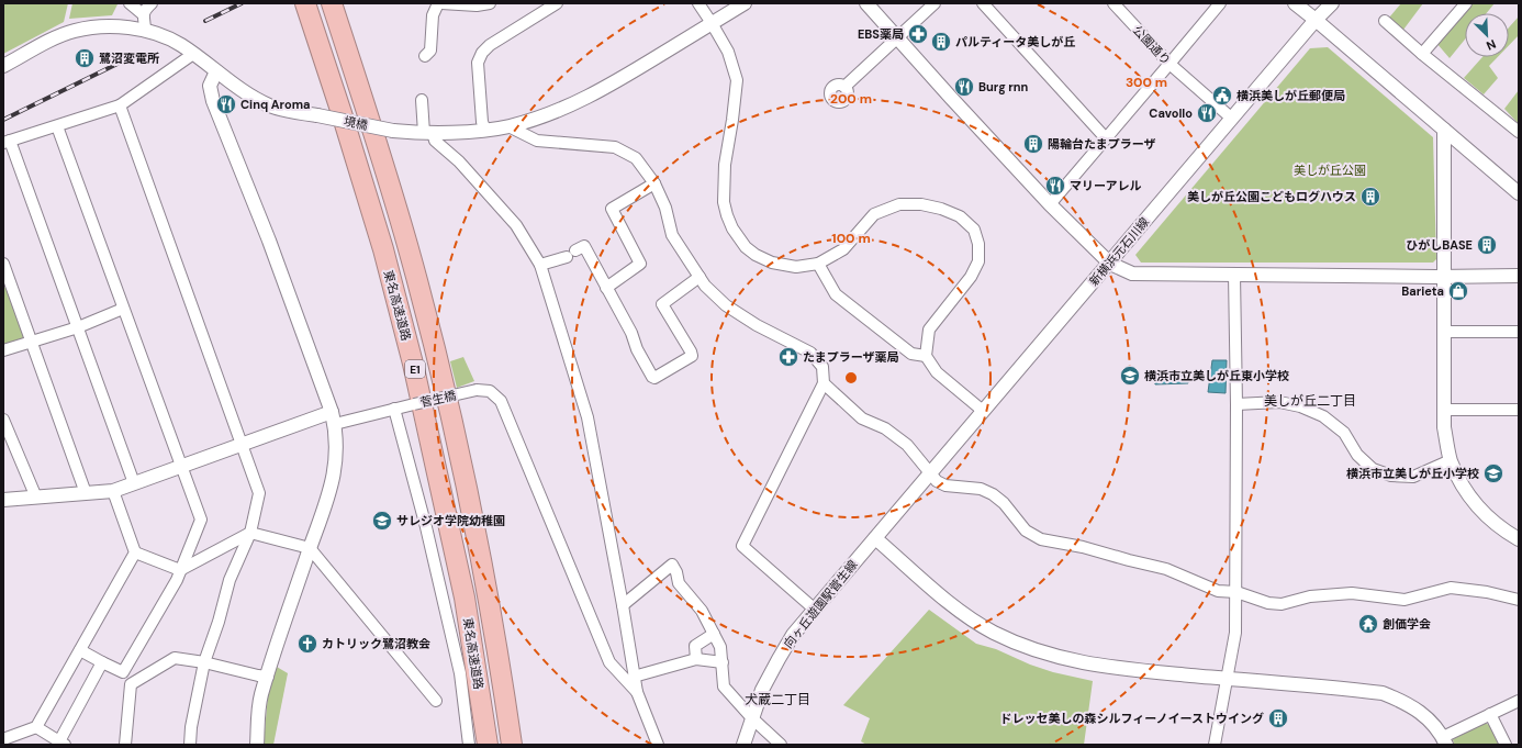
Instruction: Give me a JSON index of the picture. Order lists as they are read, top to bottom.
{
  "streets": {
    "highway": ["東名高速道路", "E1"],
    "street": [
      "公園通り",
      "境橋",
      "新横浜元石川線",
      "菅生橋",
      "向ヶ丘遊園駅菅生線"
    ]
  },
  "crossings": [
    ["公園通り", "新横浜元石川線"],
    ["新横浜元石川線", "向ヶ丘遊園駅菅生線"]
  ],
  "districts": ["美しが丘二丁目", "犬蔵二丁目"],
  "parks": ["美しが丘公園"],
  "places": {
    "pharmacy": ["EBS薬局", "たまプラーザ薬局"],
    "building": [
      "パルティータ美しが丘",
      "鷺沼変電所",
      "陽輪台たまプラーザ",
      "美しが丘公園こどもログハウス",
      "ひがしBASE",
      "ドレッセ美しの森シルフィーノイーストウイング"
    ],
    "restaurant": [
      "Burg rnn",
      "Cinq Aroma",
      "Cavollo",
      "マリーアレル"
    ],
    "public building": ["横浜美しが丘郵便局"],
    "shop": ["Barieta"],
    "school or university": ["横浜市立美しが丘東小学校", "横浜市立美しが丘小学校", "サレジオ学院幼稚園"],
    "temple": ["創価学会"],
    "church": ["カトリック鷺沼教会"]
  },
  "north": "bottom right",
  "rings": ["300 m", "200 m", "100 m"]
}
